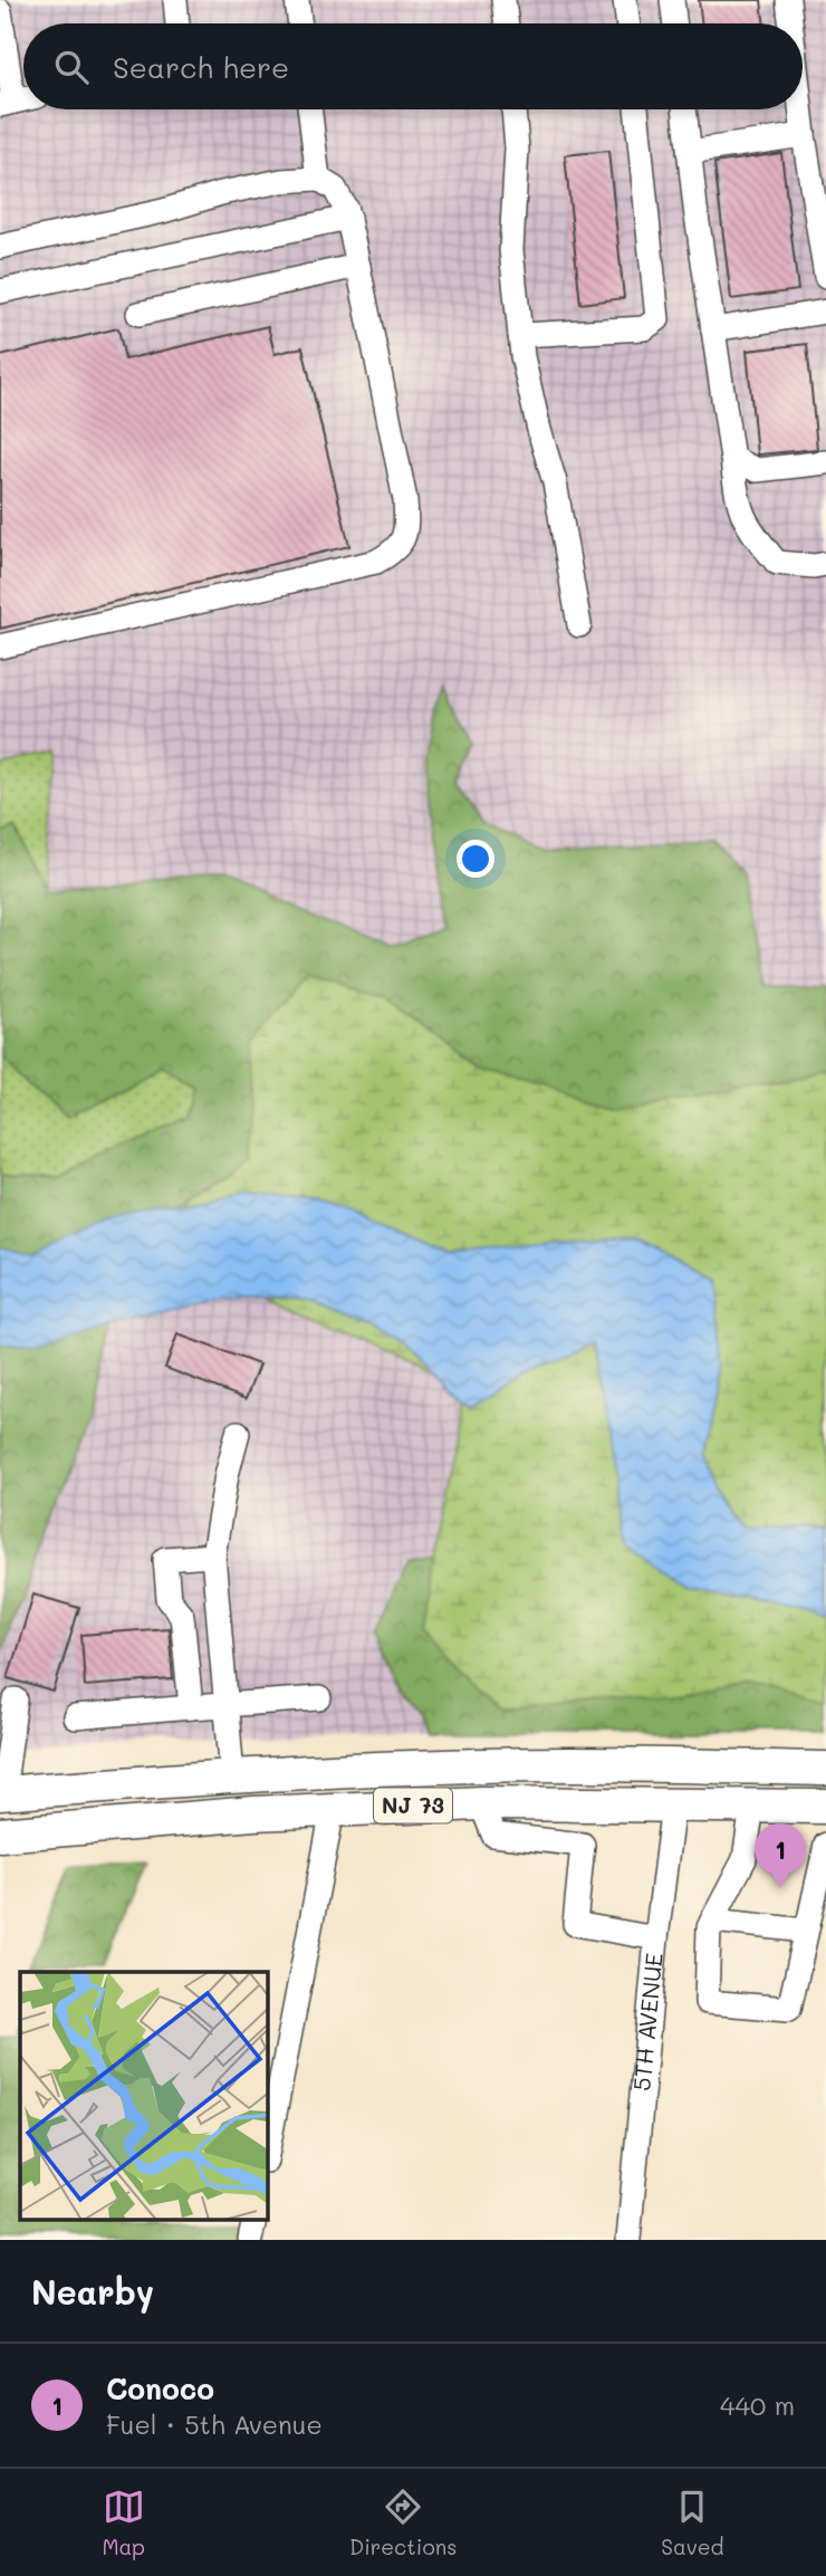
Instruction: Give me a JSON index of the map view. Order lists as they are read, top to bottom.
{
  "streets": {
    "highway": ["NJ 73"],
    "street": ["5TH AVENUE"]
  },
  "crossings": [
    ["NJ 73", "5TH AVENUE"]
  ],
  "page": {
    "search": "Search here",
    "pins": "1",
    "heading": "Nearby",
    "list": [
      {
        "mark": "1",
        "name": "Conoco",
        "note": "Fuel · 5th Avenue",
        "value": "440 m"
      }
    ],
    "nav": ["Map", "Directions", "Saved"]
  }
}
